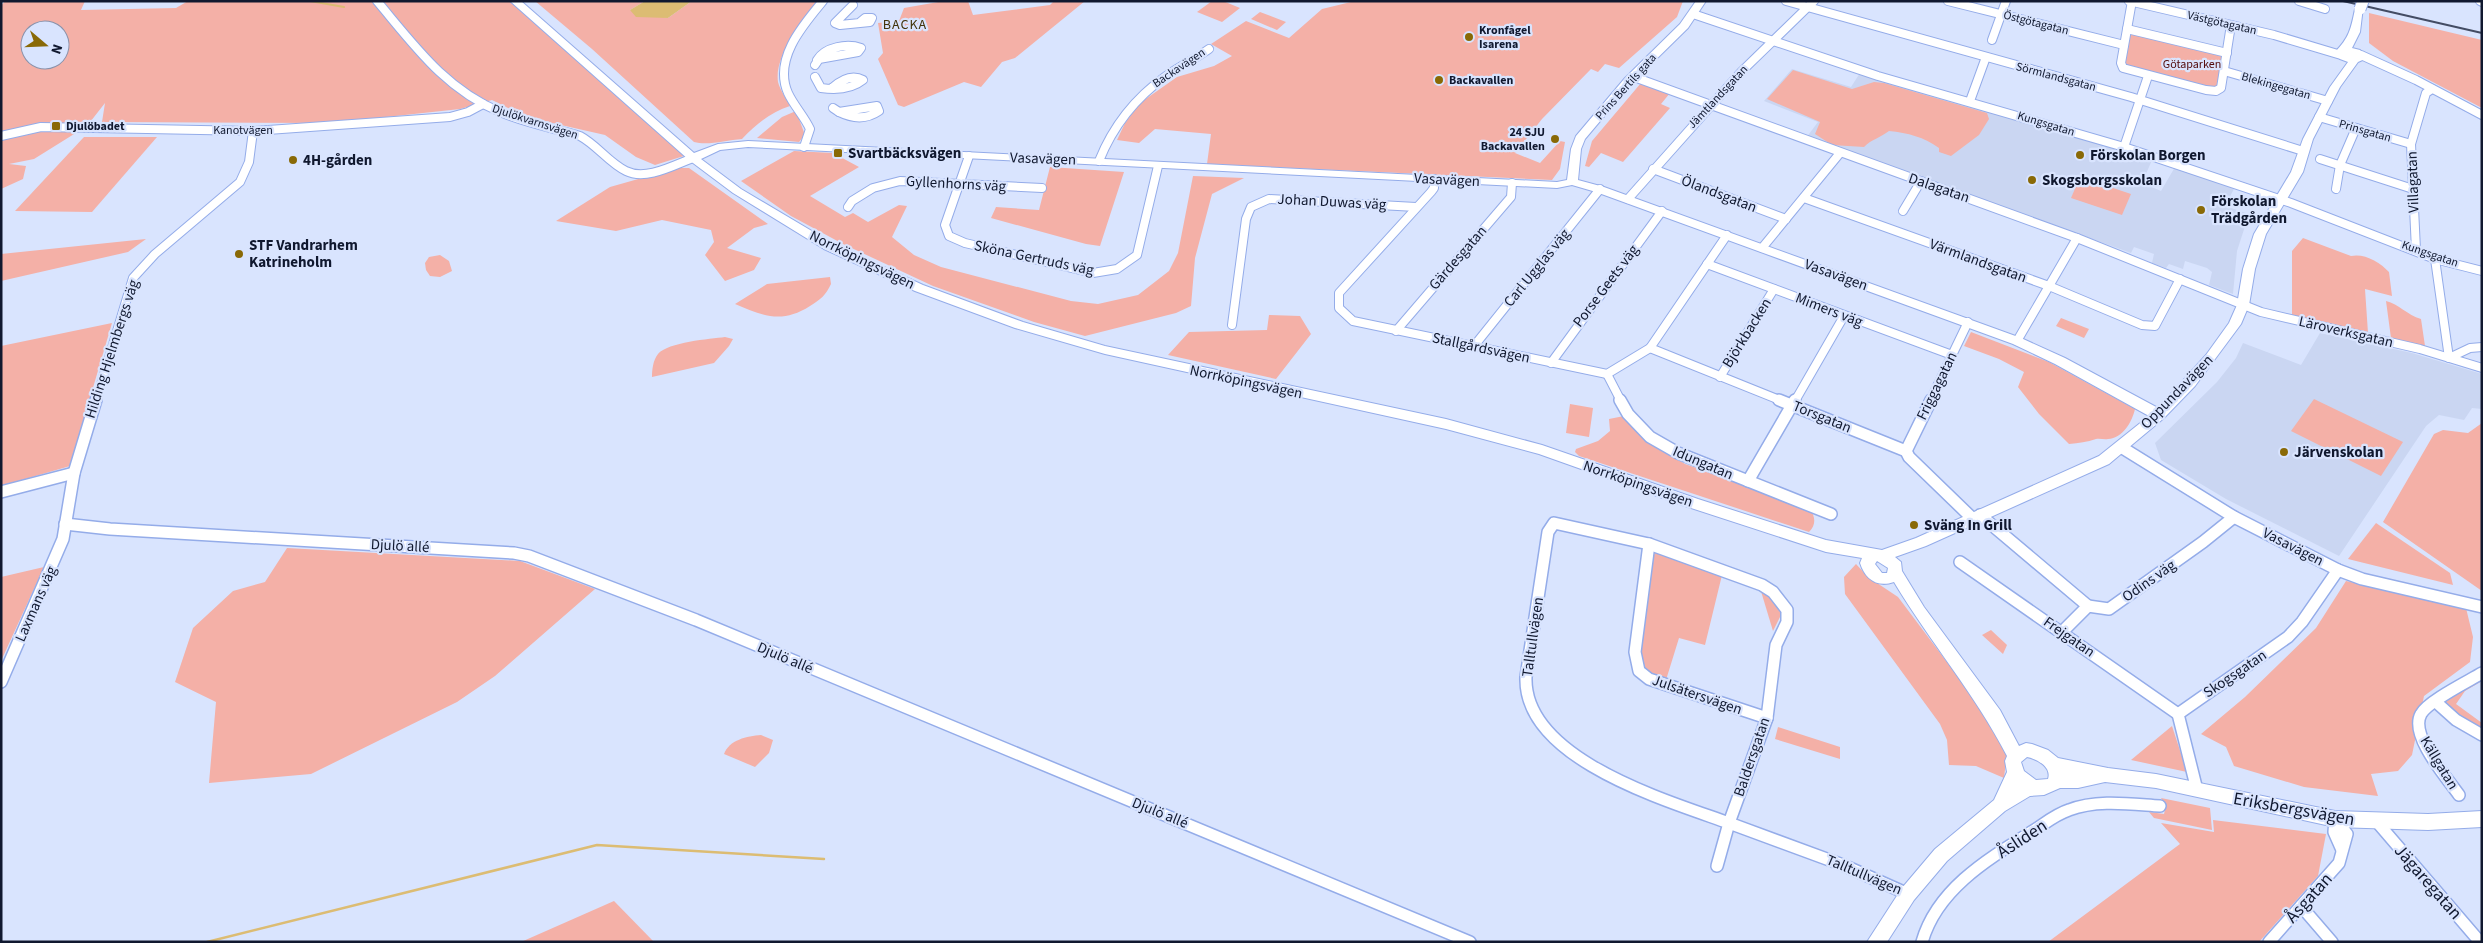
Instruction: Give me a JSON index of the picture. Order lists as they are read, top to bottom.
{
  "streets": {
    "main road": [
      "Prins Bertils gata",
      "Vasavägen",
      "Norrköpingsvägen",
      "Oppundavägen",
      "Eriksbergsvägen"
    ],
    "street": [
      "Östgötagatan",
      "Västgötagatan",
      "Backavägen",
      "Sörmlandsgatan",
      "Blekingegatan",
      "Jämtlandsgatan",
      "Djulökvarnsvägen",
      "Kungsgatan",
      "Kanotvägen",
      "Prinsgatan",
      "Villagatan",
      "Gyllenhorns väg",
      "Dalagatan",
      "Ölandsgatan",
      "Johan Duwas väg",
      "Sköna Gertruds väg",
      "Gärdesgatan",
      "Värmlandsgatan",
      "Carl Ugglas väg",
      "Porse Geets väg",
      "Mimers väg",
      "Läroverksgatan",
      "Björkbacken",
      "Stallgårdsvägen",
      "Hilding Hjelmbergs väg",
      "Friggagatan",
      "Torsgatan",
      "Idungatan",
      "Djulö allé",
      "Odins väg",
      "Laxmans väg",
      "Talltullvägen",
      "Frejgatan",
      "Skogsgatan",
      "Julsätersvägen",
      "Baldersgatan",
      "Källgatan",
      "Åsliden",
      "Jägaregatan",
      "Åsgatan"
    ]
  },
  "crossings": [
    ["Västgötagatan", "Villagatan"],
    ["Västgötagatan", "Oppundavägen"],
    ["Backavägen", "Vasavägen"],
    ["Sörmlandsgatan", "Jämtlandsgatan"],
    ["Sörmlandsgatan", "Oppundavägen"],
    ["Blekingegatan", "Oppundavägen"],
    ["Prins Bertils gata", "Kungsgatan"],
    ["Prins Bertils gata", "Vasavägen"],
    ["Prins Bertils gata", "Dalagatan"],
    ["Jämtlandsgatan", "Kungsgatan"],
    ["Jämtlandsgatan", "Vasavägen"],
    ["Jämtlandsgatan", "Dalagatan"],
    ["Jämtlandsgatan", "Ölandsgatan"],
    ["Djulökvarnsvägen", "Kanotvägen"],
    ["Djulökvarnsvägen", "Vasavägen"],
    ["Djulökvarnsvägen", "Norrköpingsvägen"],
    ["Kungsgatan", "Villagatan"],
    ["Kungsgatan", "Oppundavägen"],
    ["Kanotvägen", "Hilding Hjelmbergs väg"],
    ["Prinsgatan", "Villagatan"],
    ["Prinsgatan", "Oppundavägen"],
    ["Vasavägen", "Sköna Gertruds väg"],
    ["Vasavägen", "Gärdesgatan"],
    ["Vasavägen", "Norrköpingsvägen"],
    ["Vasavägen", "Carl Ugglas väg"],
    ["Vasavägen", "Porse Geets väg"],
    ["Vasavägen", "Stallgårdsvägen"],
    ["Vasavägen", "Friggagatan"],
    ["Vasavägen", "Oppundavägen"],
    ["Vasavägen", "Odins väg"],
    ["Vasavägen", "Skogsgatan"],
    ["Gyllenhorns väg", "Sköna Gertruds väg"],
    ["Dalagatan", "Värmlandsgatan"],
    ["Dalagatan", "Läroverksgatan"],
    ["Dalagatan", "Oppundavägen"],
    ["Johan Duwas väg", "Stallgårdsvägen"],
    ["Gärdesgatan", "Stallgårdsvägen"],
    ["Norrköpingsvägen", "Oppundavägen"],
    ["Carl Ugglas väg", "Stallgårdsvägen"],
    ["Porse Geets väg", "Stallgårdsvägen"],
    ["Mimers väg", "Björkbacken"],
    ["Mimers väg", "Friggagatan"],
    ["Läroverksgatan", "Oppundavägen"],
    ["Björkbacken", "Torsgatan"],
    ["Stallgårdsvägen", "Idungatan"],
    ["Hilding Hjelmbergs väg", "Djulö allé"],
    ["Hilding Hjelmbergs väg", "Laxmans väg"],
    ["Friggagatan", "Torsgatan"],
    ["Oppundavägen", "Torsgatan"],
    ["Torsgatan", "Odins väg"],
    ["Djulö allé", "Laxmans väg"],
    ["Talltullvägen", "Julsätersvägen"],
    ["Talltullvägen", "Baldersgatan"],
    ["Frejgatan", "Skogsgatan"],
    ["Julsätersvägen", "Baldersgatan"],
    ["Eriksbergsvägen", "Jägaregatan"],
    ["Eriksbergsvägen", "Åsgatan"]
  ],
  "districts": ["BACKA"],
  "parks": ["Götaparken"],
  "places": {
    "other": [
      "Kronfågel Isarena",
      "Backavallen",
      "24 SJU Backavallen",
      "Förskolan Borgen",
      "4H-gården",
      "Skogsborgsskolan",
      "Förskolan Trädgården",
      "STF Vandrarhem Katrineholm",
      "Järvenskolan",
      "Sväng In Grill"
    ],
    "transit": ["Djulöbadet", "Svartbäcksvägen"]
  },
  "north": "right"
}
